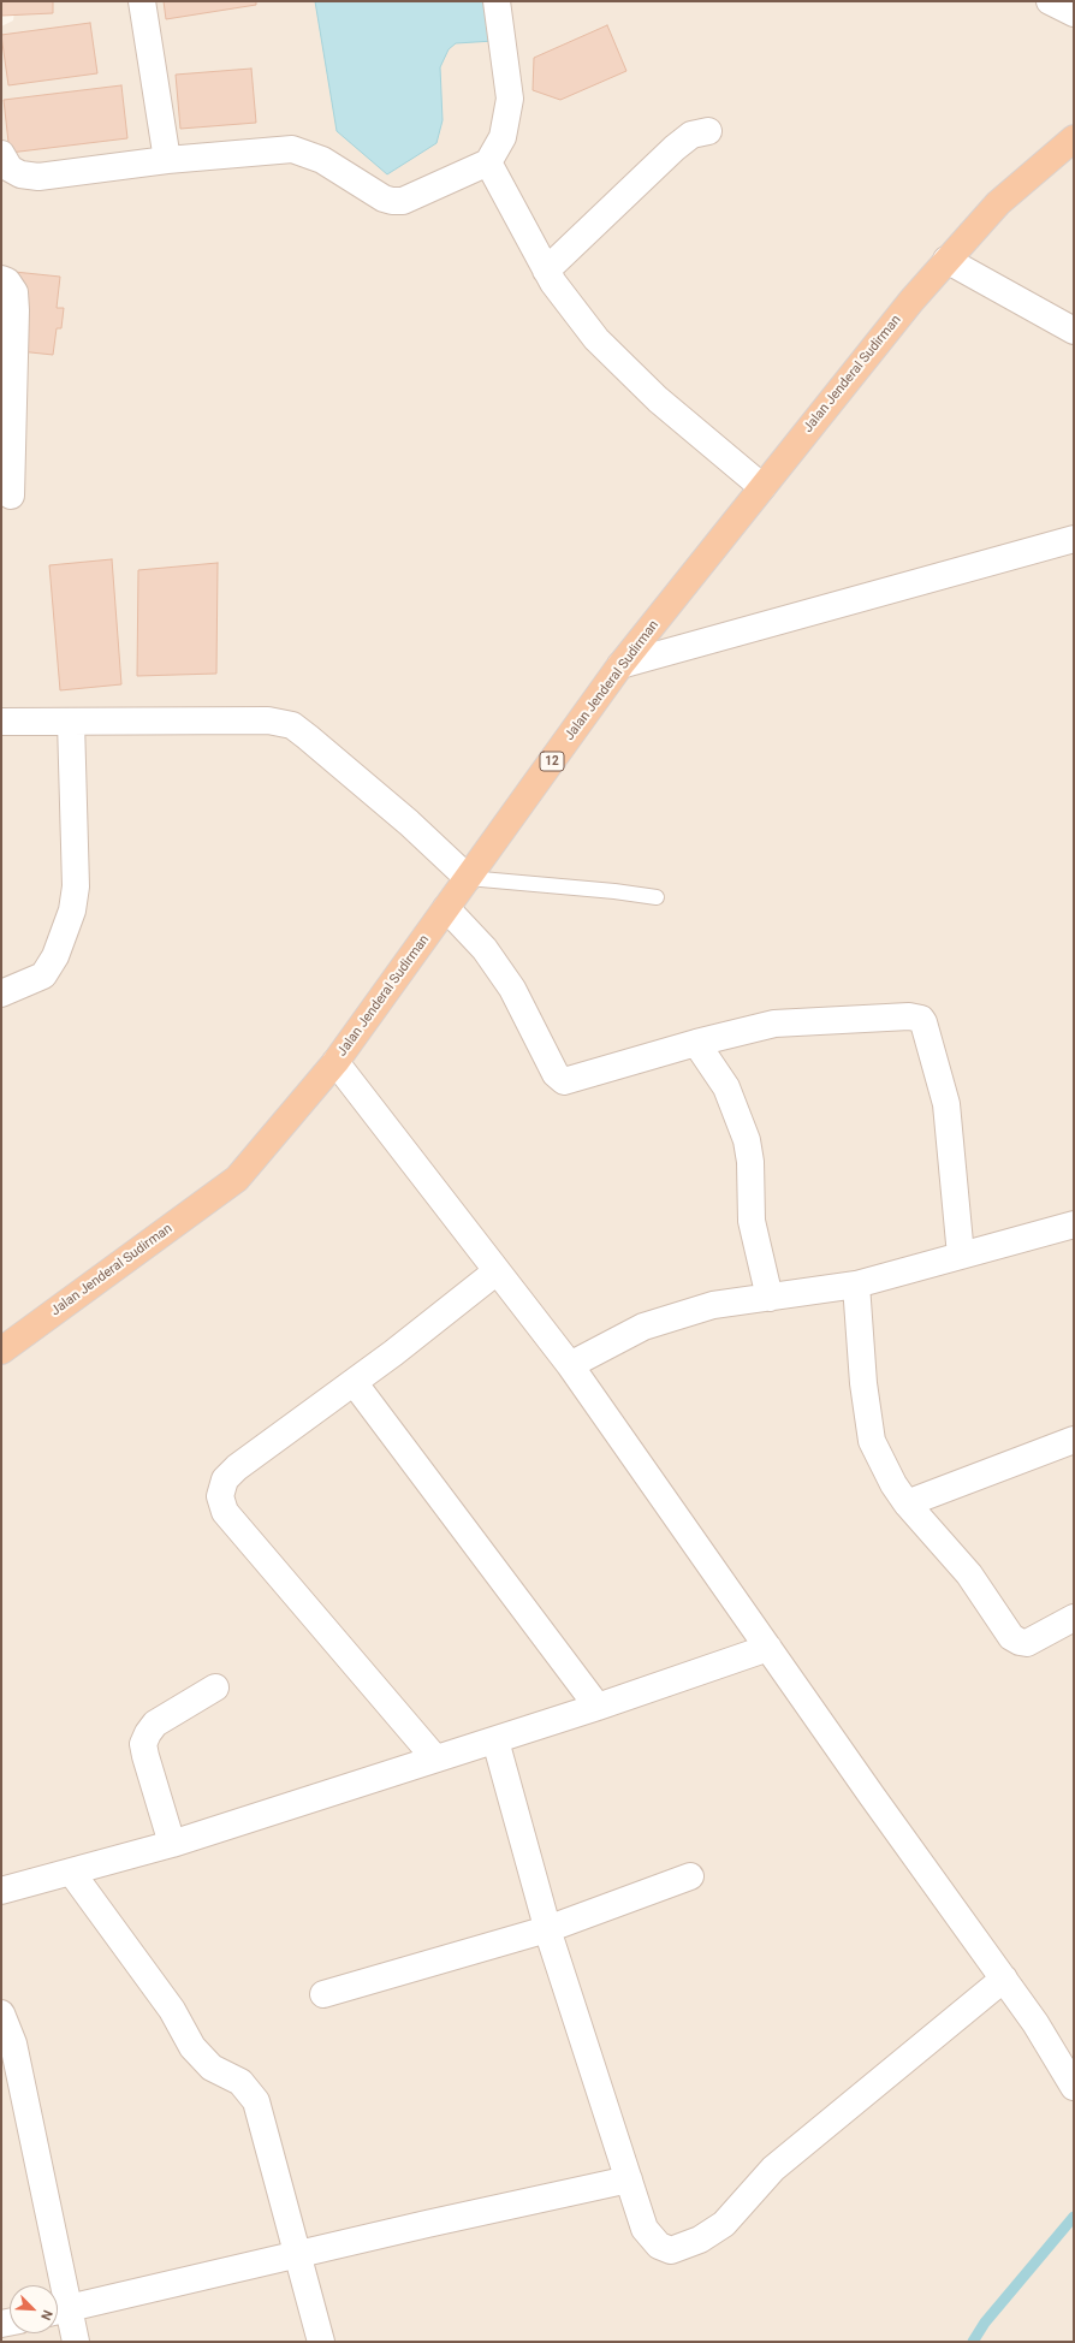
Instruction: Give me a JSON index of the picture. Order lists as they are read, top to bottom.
{
  "streets": {
    "highway": ["Jalan Jenderal Sudirman", "12"]
  },
  "north": "bottom right"
}
